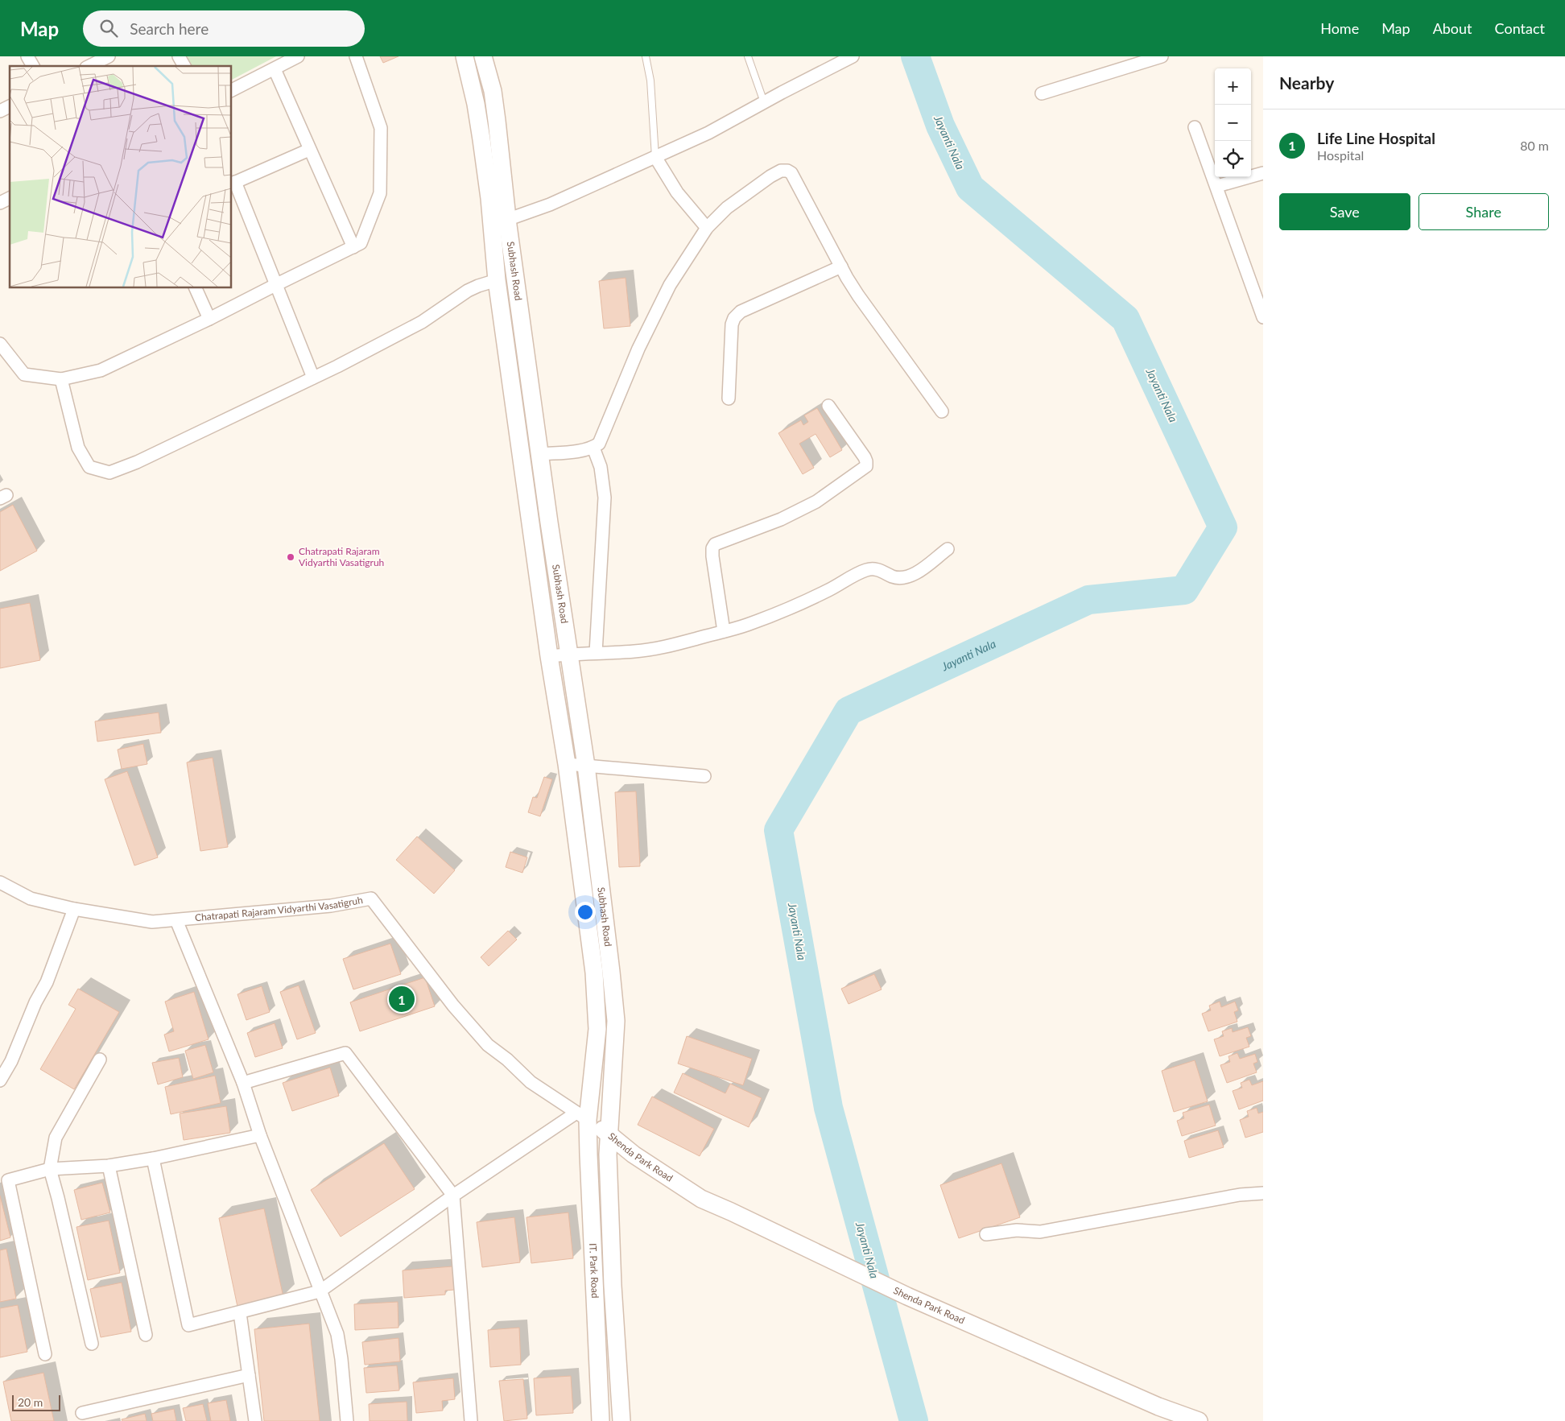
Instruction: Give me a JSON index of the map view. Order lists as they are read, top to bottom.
{
  "streets": {
    "main road": ["Subhash Road", "Shenda Park Road", "IT. Park Road"],
    "street": ["Chatrapati Rajaram Vidyarthi Vasatigruh"]
  },
  "crossings": [
    ["Subhash Road", "Chatrapati Rajaram Vidyarthi Vasatigruh"],
    ["Subhash Road", "Shenda Park Road"],
    ["Subhash Road", "IT. Park Road"],
    ["Chatrapati Rajaram Vidyarthi Vasatigruh", "Shenda Park Road"],
    ["Chatrapati Rajaram Vidyarthi Vasatigruh", "IT. Park Road"],
    ["Shenda Park Road", "IT. Park Road"]
  ],
  "water": ["Jayanti Nala"],
  "places": ["Chatrapati Rajaram Vidyarthi Vasatigruh"],
  "scale_bar": "20 m",
  "page": {
    "header": "Map",
    "search": "Search here",
    "nav": [
      "Home",
      "Map",
      "About",
      "Contact"
    ],
    "heading": "Nearby",
    "map_buttons": ["+", "−"],
    "list": [
      {
        "mark": "1",
        "name": "Life Line Hospital",
        "note": "Hospital",
        "value": "80 m"
      }
    ],
    "buttons": ["Save", "Share"],
    "pins": "1",
    "scale": "20 m"
  }
}
